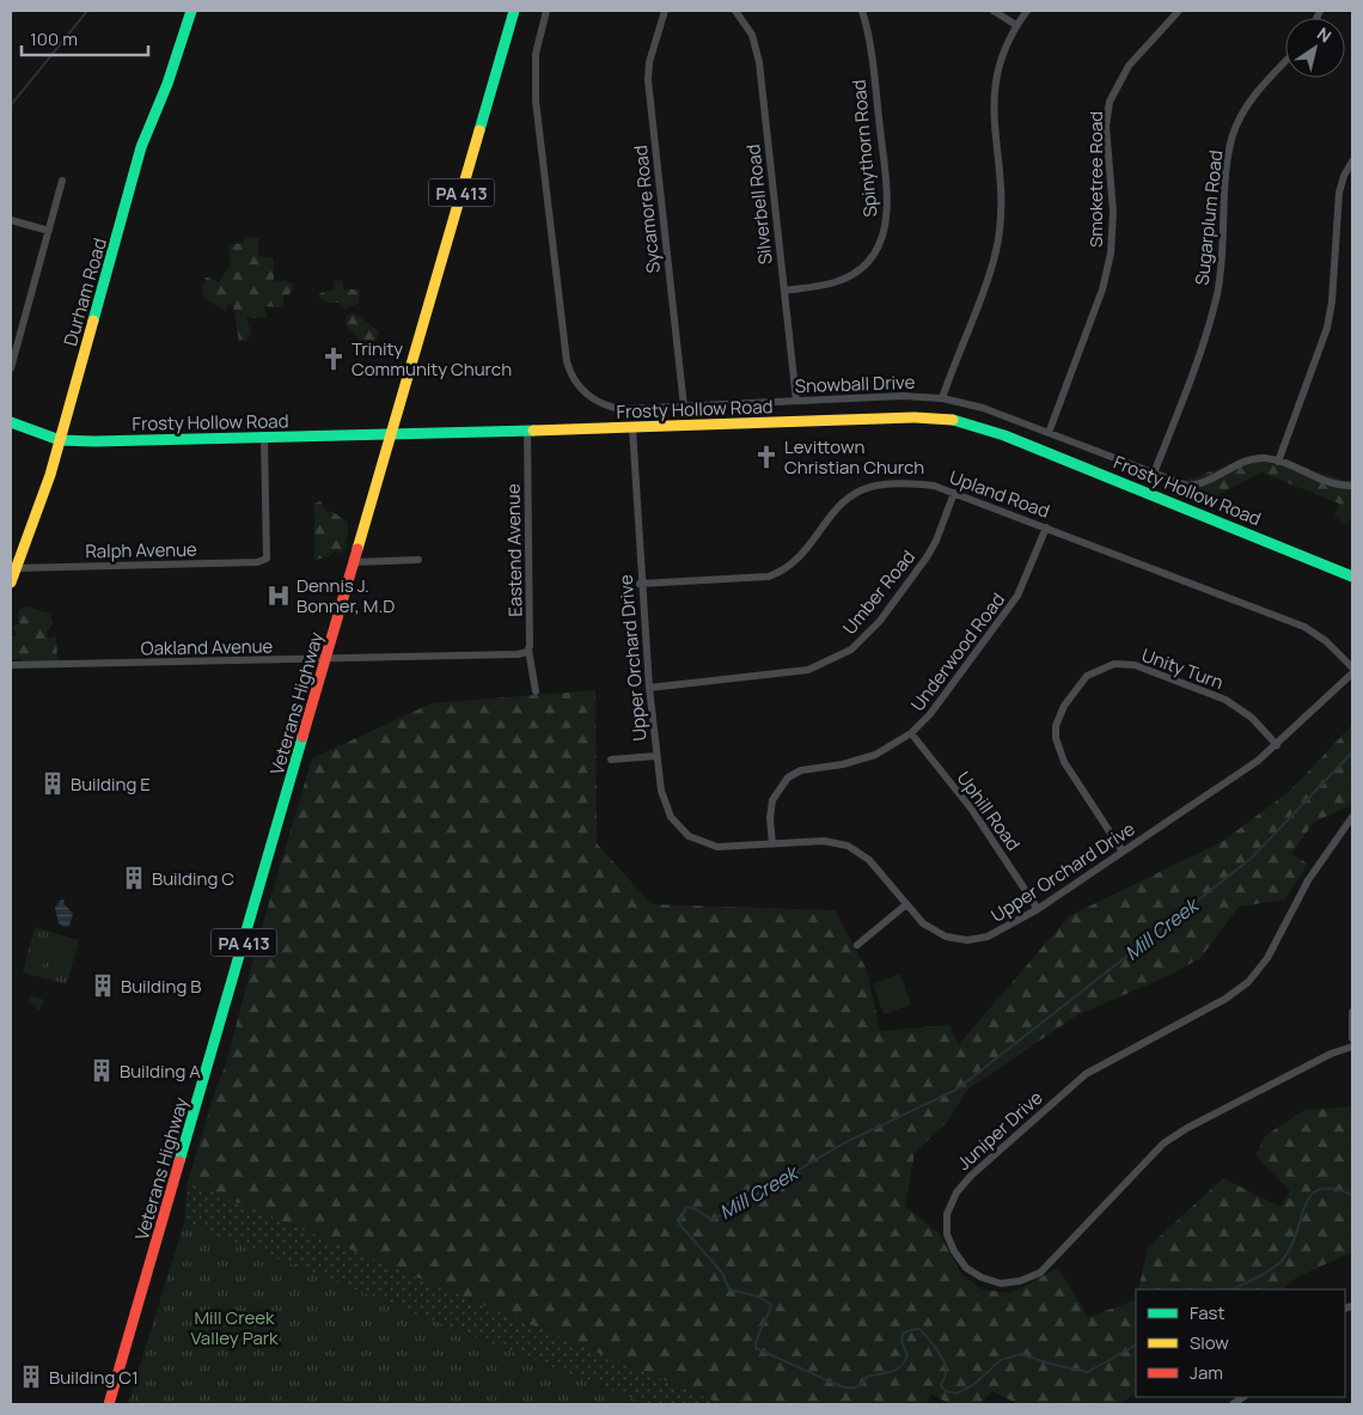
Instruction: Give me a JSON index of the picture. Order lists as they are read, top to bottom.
{
  "streets": {
    "main road": [
      "PA 413",
      "Durham Road",
      "Frosty Hollow Road",
      "Veterans Highway"
    ],
    "street": [
      "Spinythorn Road",
      "Smoketree Road",
      "Silverbell Road",
      "Sycamore Road",
      "Sugarplum Road",
      "Snowball Drive",
      "Upland Road",
      "Ralph Avenue",
      "Eastend Avenue",
      "Umber Road",
      "Oakland Avenue",
      "Underwood Road",
      "Upper Orchard Drive",
      "Unity Turn",
      "Uphill Road",
      "Juniper Drive"
    ]
  },
  "crossings": [
    ["Spinythorn Road", "Silverbell Road"],
    ["Smoketree Road", "Snowball Drive"],
    ["Silverbell Road", "Snowball Drive"],
    ["Sycamore Road", "Snowball Drive"],
    ["Sugarplum Road", "Snowball Drive"],
    ["Durham Road", "Frosty Hollow Road"],
    ["Durham Road", "Ralph Avenue"],
    ["Frosty Hollow Road", "Ralph Avenue"],
    ["Frosty Hollow Road", "Eastend Avenue"],
    ["Frosty Hollow Road", "Upper Orchard Drive"],
    ["Frosty Hollow Road", "Veterans Highway"],
    ["Upland Road", "Umber Road"],
    ["Upland Road", "Underwood Road"],
    ["Upland Road", "Upper Orchard Drive"],
    ["Eastend Avenue", "Oakland Avenue"],
    ["Umber Road", "Upper Orchard Drive"],
    ["Oakland Avenue", "Veterans Highway"],
    ["Underwood Road", "Upper Orchard Drive"],
    ["Underwood Road", "Uphill Road"],
    ["Upper Orchard Drive", "Unity Turn"],
    ["Upper Orchard Drive", "Uphill Road"]
  ],
  "water": ["Mill Creek"],
  "parks": ["Mill Creek Valley Park"],
  "places": {
    "church": ["Trinity Community Church", "Levittown Christian Church"],
    "hospital": ["Dennis J. Bonner, M.D"],
    "building": [
      "Building E",
      "Building C",
      "Building B",
      "Building A",
      "Building C1"
    ]
  },
  "legend": ["Fast", "Slow", "Jam"],
  "scale_bar": "100 m",
  "north": "top right"
}
